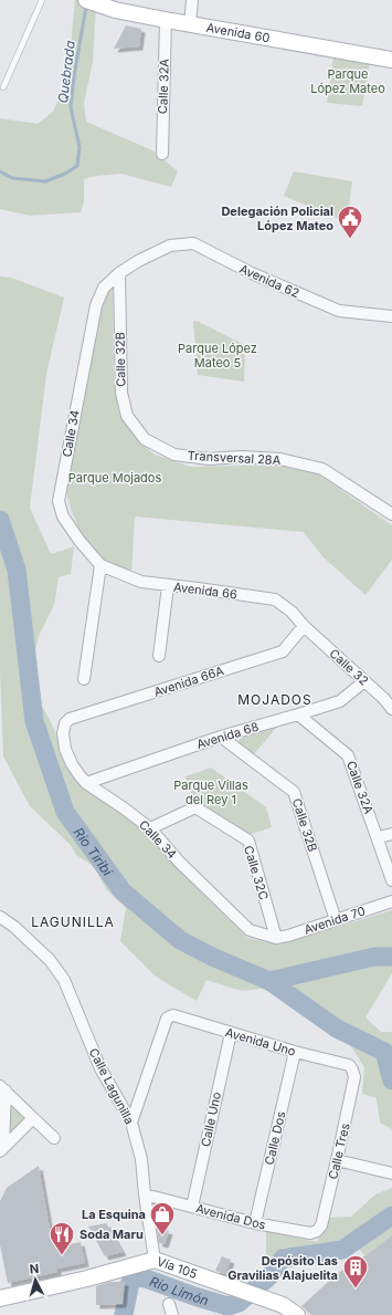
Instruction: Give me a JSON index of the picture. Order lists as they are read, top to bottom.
{
  "streets": {
    "main road": ["Avenida 60", "Vía 105"],
    "street": [
      "Calle 32A",
      "Avenida 62",
      "Calle 32B",
      "Calle 34",
      "Transversal 28A",
      "Avenida 66",
      "Calle 32",
      "Avenida 66A",
      "Avenida 68",
      "Calle 32C",
      "Avenida 70",
      "Avenida Uno",
      "Calle Lagunilla",
      "Calle Uno",
      "Calle Dos",
      "Calle Tres",
      "Avenida Dos"
    ]
  },
  "crossings": [
    ["Avenida 60", "Calle 32A"],
    ["Calle 32A", "Avenida 68"],
    ["Avenida 62", "Calle 34"],
    ["Calle 32B", "Calle 34"],
    ["Calle 32B", "Transversal 28A"],
    ["Calle 32B", "Avenida 68"],
    ["Calle 32B", "Avenida 70"],
    ["Calle 34", "Avenida 66"],
    ["Calle 34", "Avenida 66A"],
    ["Calle 34", "Avenida 68"],
    ["Calle 34", "Calle 32C"],
    ["Calle 34", "Avenida 70"],
    ["Avenida 66", "Calle 32"],
    ["Avenida 66", "Avenida 66A"],
    ["Calle 32", "Avenida 66A"],
    ["Calle 32", "Avenida 68"],
    ["Calle 32C", "Avenida 70"],
    ["Avenida Uno", "Calle Lagunilla"],
    ["Avenida Uno", "Calle Uno"],
    ["Avenida Uno", "Calle Dos"],
    ["Avenida Uno", "Calle Tres"],
    ["Calle Lagunilla", "Avenida Dos"],
    ["Calle Lagunilla", "Vía 105"],
    ["Calle Uno", "Avenida Dos"],
    ["Calle Dos", "Avenida Dos"],
    ["Calle Tres", "Avenida Dos"]
  ],
  "districts": ["MOJADOS", "LAGUNILLA"],
  "water": ["Quebrada", "Río Tiribí", "Río Limón"],
  "parks": [
    "Parque López Mateo",
    "Parque López Mateo 5",
    "Parque Mojados",
    "Parque Villas del Rey 1"
  ],
  "places": {
    "public building": ["Delegación Policial López Mateo"],
    "shop": ["La Esquina"],
    "restaurant": ["Soda Maru"],
    "building": ["Depósito Las Gravilias Alajuelita"]
  },
  "north": "top"
}
